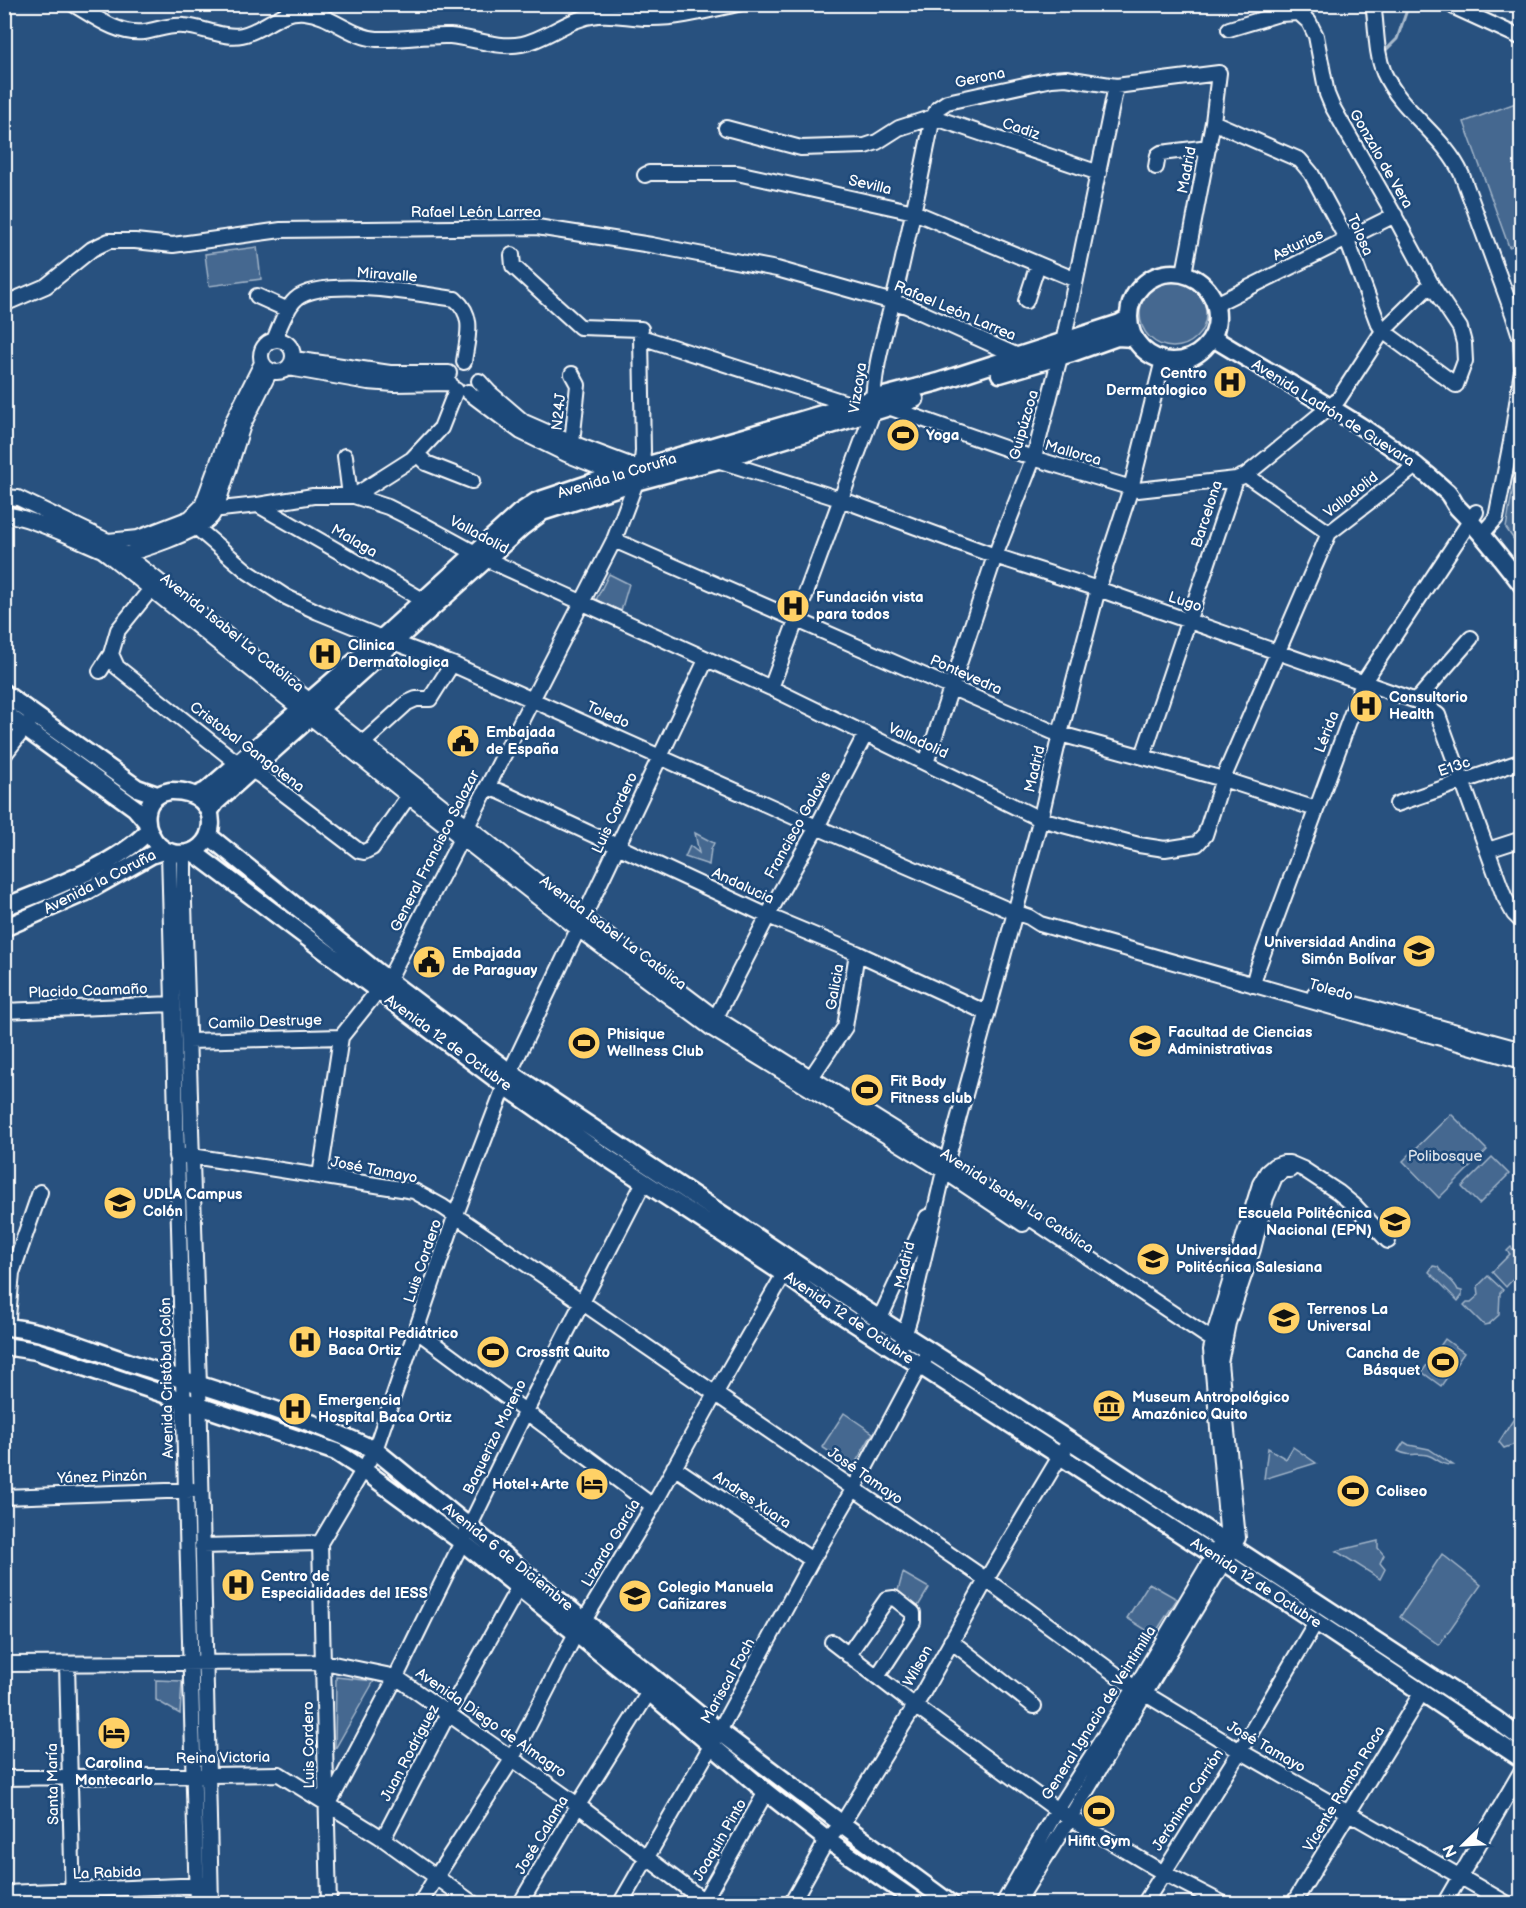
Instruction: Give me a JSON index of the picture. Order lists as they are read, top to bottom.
{
  "streets": {
    "main road": [
      "Avenida Ladrón de Guevara",
      "Avenida la Coruña",
      "Avenida 12 de Octubre",
      "Avenida 6 de Diciembre"
    ],
    "street": [
      "Gerona",
      "Cadiz",
      "Gonzalo de Vera",
      "Madrid",
      "Sevilla",
      "Rafael León Larrea",
      "Tolosa",
      "Asturias",
      "Miravalle",
      "Vizcaya",
      "N24J",
      "Guipúzcoa",
      "Mallorca",
      "Valladolid",
      "Barcelona",
      "Malaga",
      "Lugo",
      "Avenida Isabel La Católica",
      "Pontevedra",
      "Toledo",
      "Lérida",
      "Cristobal Gangotena",
      "E13c",
      "Luis Cordero",
      "Francisco Galavis",
      "General Francisco Salazar",
      "Andalucia",
      "Galicia",
      "Placido Caamaño",
      "Camilo Destruge",
      "José Tamayo",
      "Avenida Cristóbal Colón",
      "Baquerizo Moreno",
      "Yánez Pinzón",
      "Andres Xuara",
      "Lizardo García",
      "Wilson",
      "Mariscal Foch",
      "General Ignacio de Veintimilla",
      "Avenida Diego de Almagro",
      "Juan Rodríguez",
      "Reina Victoria",
      "Santa María",
      "Vicente Ramón Roca",
      "Jerónimo Carrión",
      "José Calama",
      "Joaquin Pinto",
      "La Rabida"
    ]
  },
  "crossings": [
    ["Gerona", "Cadiz"],
    ["Gerona", "Madrid"],
    ["Gerona", "Vizcaya"],
    ["Gerona", "Guipúzcoa"],
    ["Cadiz", "Vizcaya"],
    ["Cadiz", "Guipúzcoa"],
    ["Gonzalo de Vera", "Tolosa"],
    ["Gonzalo de Vera", "Asturias"],
    ["Gonzalo de Vera", "Barcelona"],
    ["Madrid", "Tolosa"],
    ["Madrid", "Asturias"],
    ["Madrid", "Avenida Ladrón de Guevara"],
    ["Madrid", "Mallorca"],
    ["Madrid", "Avenida la Coruña"],
    ["Madrid", "Valladolid"],
    ["Madrid", "Lugo"],
    ["Madrid", "Avenida Isabel La Católica"],
    ["Madrid", "Pontevedra"],
    ["Madrid", "Toledo"],
    ["Madrid", "Andalucia"],
    ["Madrid", "Avenida 12 de Octubre"],
    ["Sevilla", "Vizcaya"],
    ["Sevilla", "Guipúzcoa"],
    ["Rafael León Larrea", "Vizcaya"],
    ["Rafael León Larrea", "Avenida la Coruña"],
    ["Tolosa", "Asturias"],
    ["Tolosa", "Barcelona"],
    ["Asturias", "Avenida Ladrón de Guevara"],
    ["Asturias", "Avenida la Coruña"],
    ["Vizcaya", "Mallorca"],
    ["Vizcaya", "Avenida la Coruña"],
    ["Vizcaya", "Valladolid"],
    ["Vizcaya", "Lugo"],
    ["Vizcaya", "Pontevedra"],
    ["Avenida Ladrón de Guevara", "Avenida la Coruña"],
    ["Avenida Ladrón de Guevara", "Valladolid"],
    ["Avenida Ladrón de Guevara", "Barcelona"],
    ["Avenida Ladrón de Guevara", "Lérida"],
    ["Guipúzcoa", "Mallorca"],
    ["Guipúzcoa", "Avenida la Coruña"],
    ["Guipúzcoa", "Valladolid"],
    ["Guipúzcoa", "Lugo"],
    ["Guipúzcoa", "Pontevedra"],
    ["Mallorca", "Avenida la Coruña"],
    ["Mallorca", "Barcelona"],
    ["Avenida la Coruña", "Valladolid"],
    ["Avenida la Coruña", "Malaga"],
    ["Avenida la Coruña", "Lugo"],
    ["Avenida la Coruña", "Avenida Isabel La Católica"],
    ["Avenida la Coruña", "Toledo"],
    ["Avenida la Coruña", "Cristobal Gangotena"],
    ["Avenida la Coruña", "General Francisco Salazar"],
    ["Avenida la Coruña", "Avenida 12 de Octubre"],
    ["Avenida la Coruña", "Avenida Cristóbal Colón"],
    ["Valladolid", "Malaga"],
    ["Valladolid", "Lugo"],
    ["Valladolid", "Pontevedra"],
    ["Valladolid", "Luis Cordero"],
    ["Valladolid", "Francisco Galavis"],
    ["Valladolid", "General Francisco Salazar"],
    ["Barcelona", "Lugo"],
    ["Barcelona", "Pontevedra"],
    ["Lugo", "Lérida"],
    ["Lugo", "E13c"],
    ["Avenida Isabel La Católica", "Cristobal Gangotena"],
    ["Avenida Isabel La Católica", "Luis Cordero"],
    ["Avenida Isabel La Católica", "Francisco Galavis"],
    ["Avenida Isabel La Católica", "General Francisco Salazar"],
    ["Avenida Isabel La Católica", "Galicia"],
    ["Pontevedra", "Lérida"],
    ["Pontevedra", "General Francisco Salazar"],
    ["Toledo", "Lérida"],
    ["Toledo", "Luis Cordero"],
    ["Toledo", "Francisco Galavis"],
    ["Toledo", "General Francisco Salazar"],
    ["Luis Cordero", "Andalucia"],
    ["Luis Cordero", "Avenida 12 de Octubre"],
    ["Luis Cordero", "José Tamayo"],
    ["Luis Cordero", "Baquerizo Moreno"],
    ["Luis Cordero", "Avenida 6 de Diciembre"],
    ["Luis Cordero", "Avenida Diego de Almagro"],
    ["Luis Cordero", "Reina Victoria"],
    ["Francisco Galavis", "Andalucia"],
    ["General Francisco Salazar", "Andalucia"],
    ["General Francisco Salazar", "Camilo Destruge"],
    ["General Francisco Salazar", "Avenida 12 de Octubre"],
    ["Andalucia", "Galicia"],
    ["Placido Caamaño", "Avenida Cristóbal Colón"],
    ["Camilo Destruge", "Avenida Cristóbal Colón"],
    ["Avenida 12 de Octubre", "Avenida Cristóbal Colón"],
    ["Avenida 12 de Octubre", "Baquerizo Moreno"],
    ["Avenida 12 de Octubre", "Lizardo García"],
    ["Avenida 12 de Octubre", "Wilson"],
    ["Avenida 12 de Octubre", "Mariscal Foch"],
    ["Avenida 12 de Octubre", "General Ignacio de Veintimilla"],
    ["Avenida 12 de Octubre", "Vicente Ramón Roca"],
    ["Avenida 12 de Octubre", "Jerónimo Carrión"],
    ["José Tamayo", "Avenida Cristóbal Colón"],
    ["José Tamayo", "Baquerizo Moreno"],
    ["José Tamayo", "Lizardo García"],
    ["José Tamayo", "Wilson"],
    ["José Tamayo", "Mariscal Foch"],
    ["José Tamayo", "General Ignacio de Veintimilla"],
    ["José Tamayo", "Vicente Ramón Roca"],
    ["José Tamayo", "Jerónimo Carrión"],
    ["Avenida Cristóbal Colón", "Yánez Pinzón"],
    ["Avenida Cristóbal Colón", "Avenida 6 de Diciembre"],
    ["Avenida Cristóbal Colón", "Avenida Diego de Almagro"],
    ["Avenida Cristóbal Colón", "Reina Victoria"],
    ["Avenida Cristóbal Colón", "La Rabida"],
    ["Baquerizo Moreno", "Avenida 6 de Diciembre"],
    ["Baquerizo Moreno", "Avenida Diego de Almagro"],
    ["Baquerizo Moreno", "Reina Victoria"],
    ["Andres Xuara", "Lizardo García"],
    ["Andres Xuara", "Mariscal Foch"],
    ["Lizardo García", "Avenida 6 de Diciembre"],
    ["Lizardo García", "Avenida Diego de Almagro"],
    ["Lizardo García", "Reina Victoria"],
    ["Avenida 6 de Diciembre", "Wilson"],
    ["Avenida 6 de Diciembre", "Mariscal Foch"],
    ["Avenida 6 de Diciembre", "Juan Rodríguez"],
    ["Avenida 6 de Diciembre", "José Calama"],
    ["Avenida 6 de Diciembre", "Joaquin Pinto"],
    ["Mariscal Foch", "Avenida Diego de Almagro"],
    ["Avenida Diego de Almagro", "Juan Rodríguez"],
    ["Avenida Diego de Almagro", "Santa María"],
    ["Avenida Diego de Almagro", "José Calama"],
    ["Avenida Diego de Almagro", "Joaquin Pinto"],
    ["Juan Rodríguez", "Reina Victoria"],
    ["Reina Victoria", "Santa María"],
    ["Santa María", "La Rabida"]
  ],
  "parks": ["Polibosque"],
  "places": {
    "hospital": [
      "Centro Dermatologico",
      "Fundación vista para todos",
      "Clinica Dermatologica",
      "Consultorio Health",
      "Hospital Pediátrico Baca Ortiz",
      "Emergencia Hospital Baca Ortiz",
      "Centro de Especialidades del IESS"
    ],
    "sports": [
      "Yoga",
      "Phisique Wellness Club",
      "Fit Body Fitness club",
      "Crossfit Quito",
      "Cancha de Básquet",
      "Coliseo",
      "Hifit Gym"
    ],
    "public building": ["Embajada de España", "Embajada de Paraguay"],
    "school or university": [
      "Universidad Andina Simón Bolívar",
      "Facultad de Ciencias Administrativas",
      "UDLA Campus Colón",
      "Escuela Politécnica Nacional (EPN)",
      "Universidad Politécnica Salesiana",
      "Terrenos La Universal",
      "Colegio Manuela Cañizares"
    ],
    "museum": ["Museum Antropológico Amazónico Quito"],
    "hotel": ["Hotel+Arte", "Carolina Montecarlo"]
  },
  "north": "bottom left"
}
